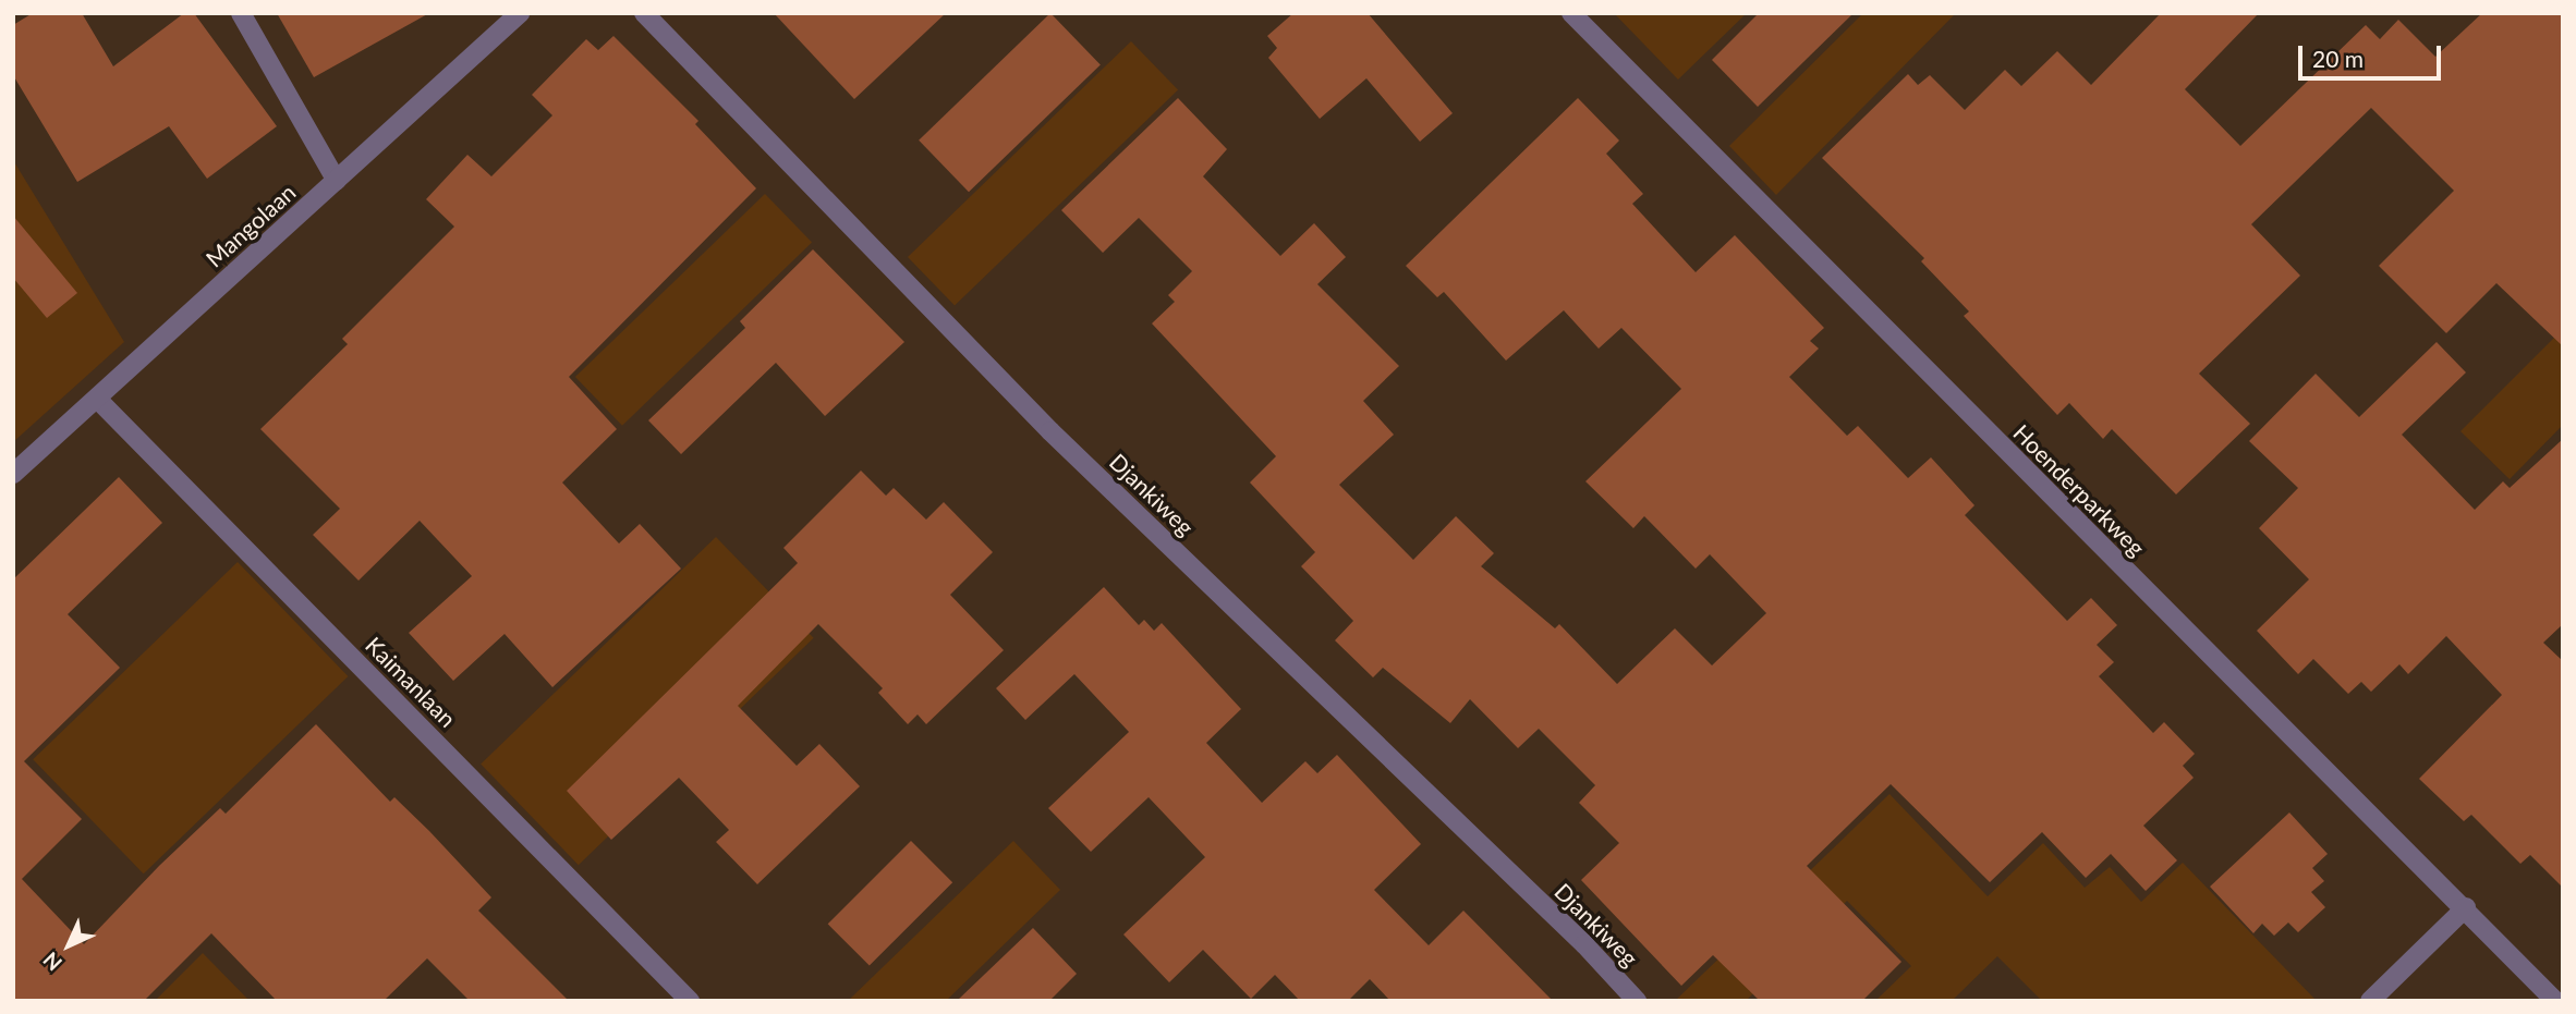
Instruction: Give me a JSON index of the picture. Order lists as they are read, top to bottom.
{
  "streets": {
    "street": [
      "Mangolaan",
      "Hoenderparkweg",
      "Djankiweg",
      "Kaimanlaan"
    ]
  },
  "crossings": [
    ["Mangolaan", "Kaimanlaan"]
  ],
  "scale_bar": "20 m",
  "north": "bottom left"
}
